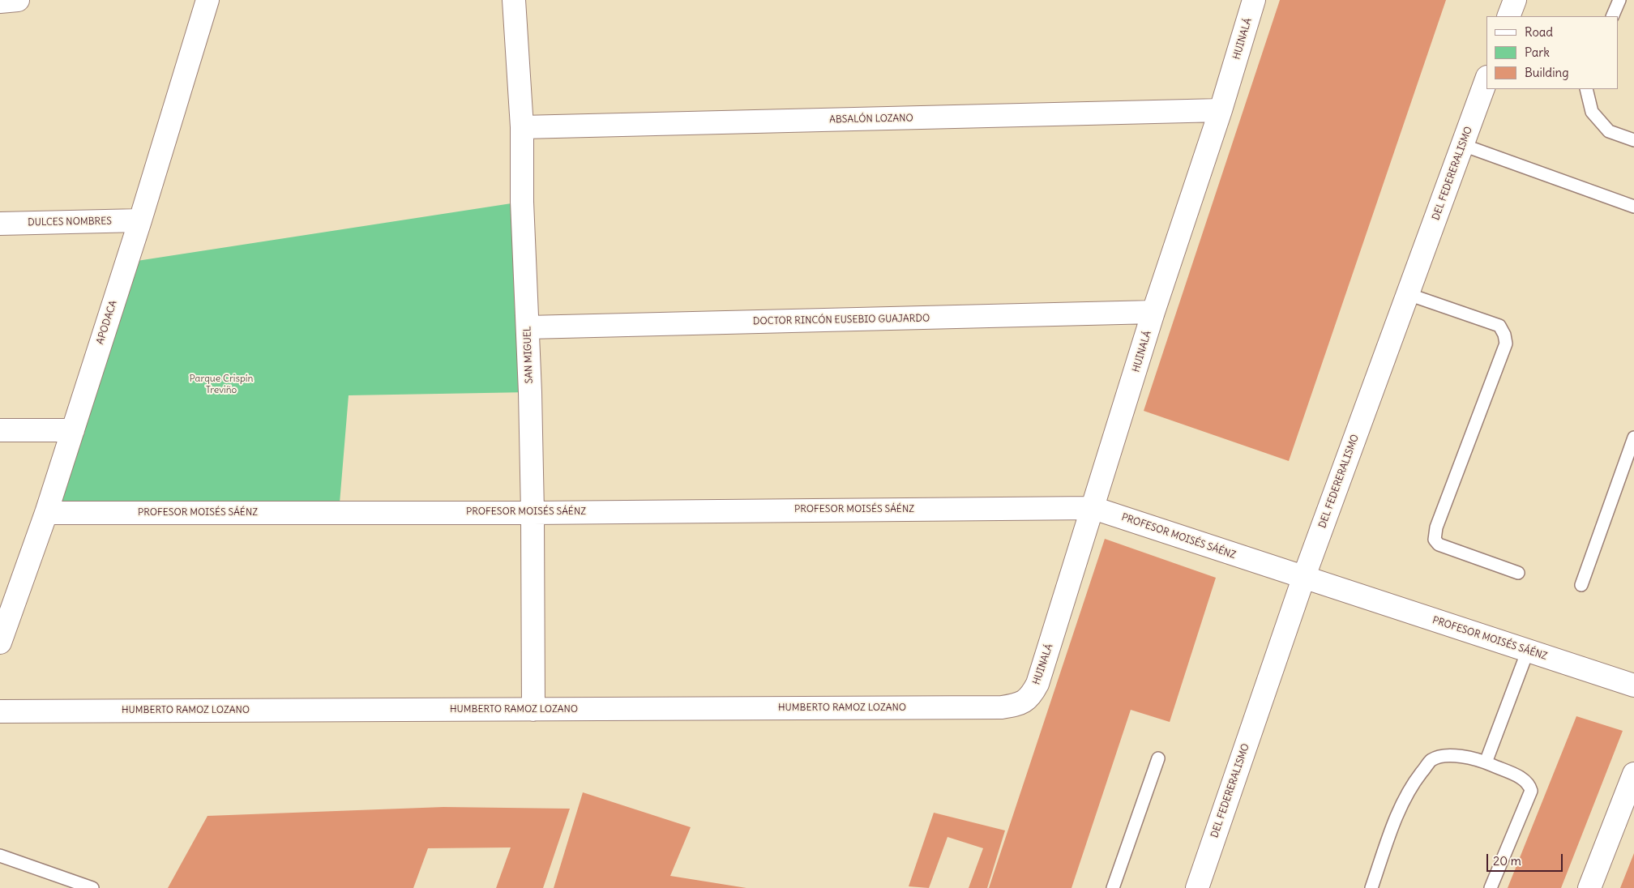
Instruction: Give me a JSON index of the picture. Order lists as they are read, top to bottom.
{
  "streets": {
    "street": [
      "HUINALÁ",
      "ABSALÓN LOZANO",
      "DEL FEDERERALISMO",
      "DULCES NOMBRES",
      "DOCTOR RINCÓN EUSEBIO GUAJARDO",
      "APODACA",
      "SAN MIGUEL",
      "PROFESOR MOISÉS SÁÉNZ",
      "HUMBERTO RAMOZ LOZANO"
    ]
  },
  "crossings": [
    ["HUINALÁ", "ABSALÓN LOZANO"],
    ["HUINALÁ", "DOCTOR RINCÓN EUSEBIO GUAJARDO"],
    ["HUINALÁ", "PROFESOR MOISÉS SÁÉNZ"],
    ["HUINALÁ", "HUMBERTO RAMOZ LOZANO"],
    ["ABSALÓN LOZANO", "SAN MIGUEL"],
    ["DEL FEDERERALISMO", "PROFESOR MOISÉS SÁÉNZ"],
    ["DULCES NOMBRES", "APODACA"],
    ["DOCTOR RINCÓN EUSEBIO GUAJARDO", "SAN MIGUEL"],
    ["APODACA", "PROFESOR MOISÉS SÁÉNZ"],
    ["SAN MIGUEL", "PROFESOR MOISÉS SÁÉNZ"],
    ["SAN MIGUEL", "HUMBERTO RAMOZ LOZANO"]
  ],
  "parks": ["Parque Crispín Treviño"],
  "legend": ["Road", "Park", "Building"],
  "scale_bar": "20 m"
}
